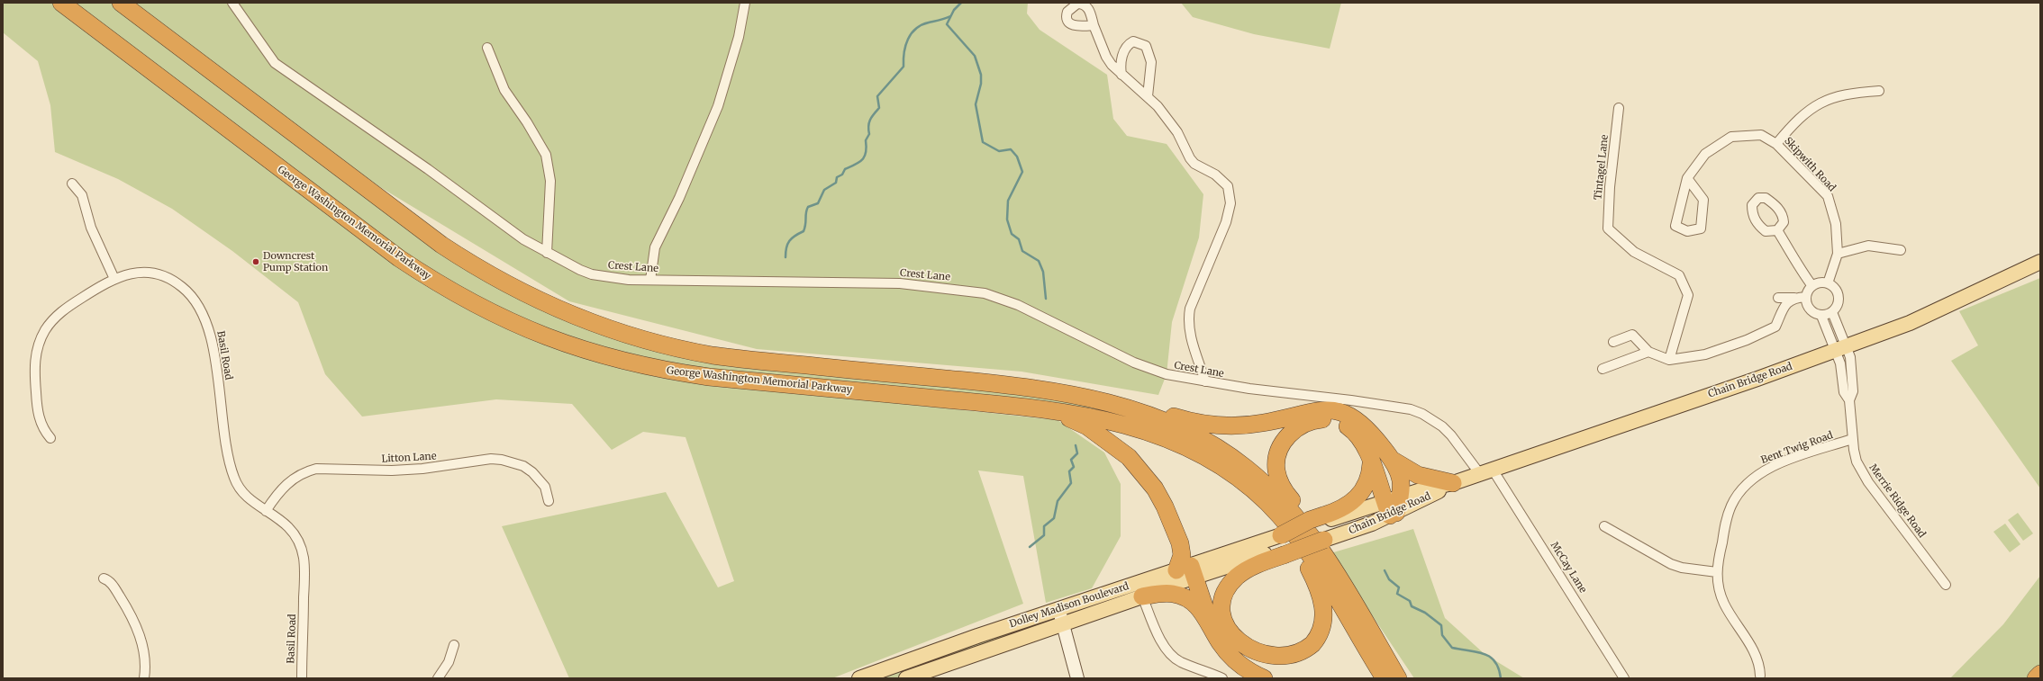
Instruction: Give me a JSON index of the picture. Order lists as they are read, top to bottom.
{
  "streets": {
    "highway": ["George Washington Memorial Parkway"],
    "main road": ["Chain Bridge Road", "Dolley Madison Boulevard"],
    "street": [
      "Skipwith Road",
      "Tintagel Lane",
      "Crest Lane",
      "Basil Road",
      "Bent Twig Road",
      "Litton Lane",
      "Merrie Ridge Road",
      "McCay Lane"
    ]
  },
  "crossings": [
    ["George Washington Memorial Parkway", "Dolley Madison Boulevard"],
    ["Crest Lane", "Chain Bridge Road"],
    ["Crest Lane", "McCay Lane"],
    ["Basil Road", "Litton Lane"],
    ["Chain Bridge Road", "Merrie Ridge Road"],
    ["Chain Bridge Road", "McCay Lane"],
    ["Bent Twig Road", "Merrie Ridge Road"]
  ],
  "places": ["Downcrest Pump Station"]
}
